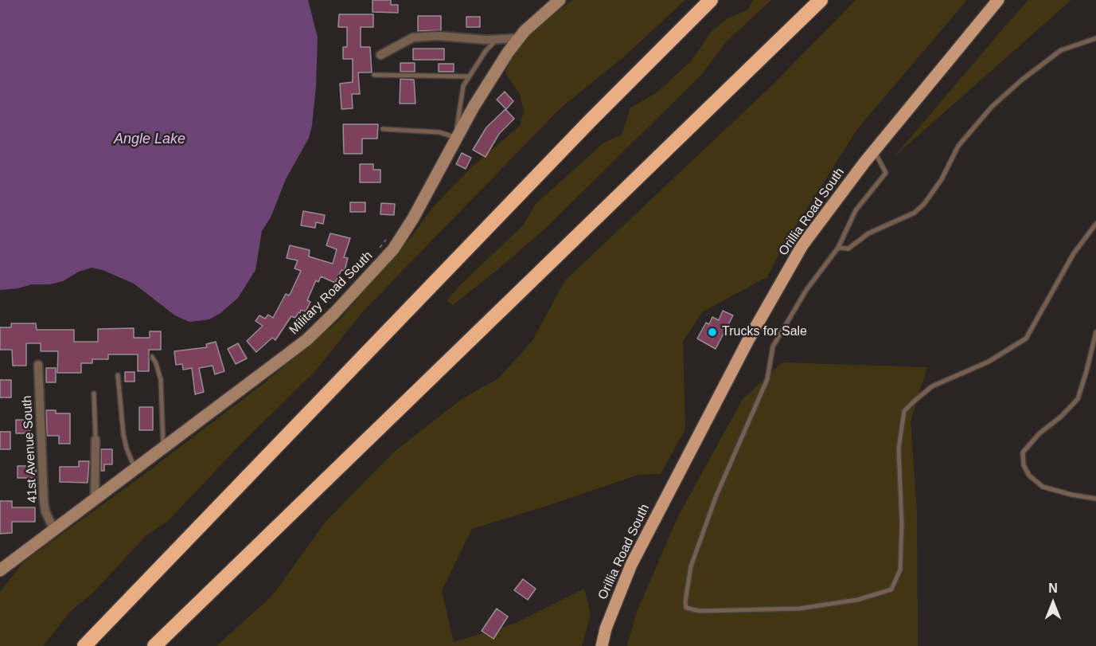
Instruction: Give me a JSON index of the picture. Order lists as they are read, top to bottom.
{
  "streets": {
    "main road": ["Orillia Road South", "Military Road South"],
    "street": ["41st Avenue South"]
  },
  "crossings": [
    ["Military Road South", "41st Avenue South"]
  ],
  "water": ["Angle Lake"],
  "places": ["Trucks for Sale"],
  "north": "top"
}
